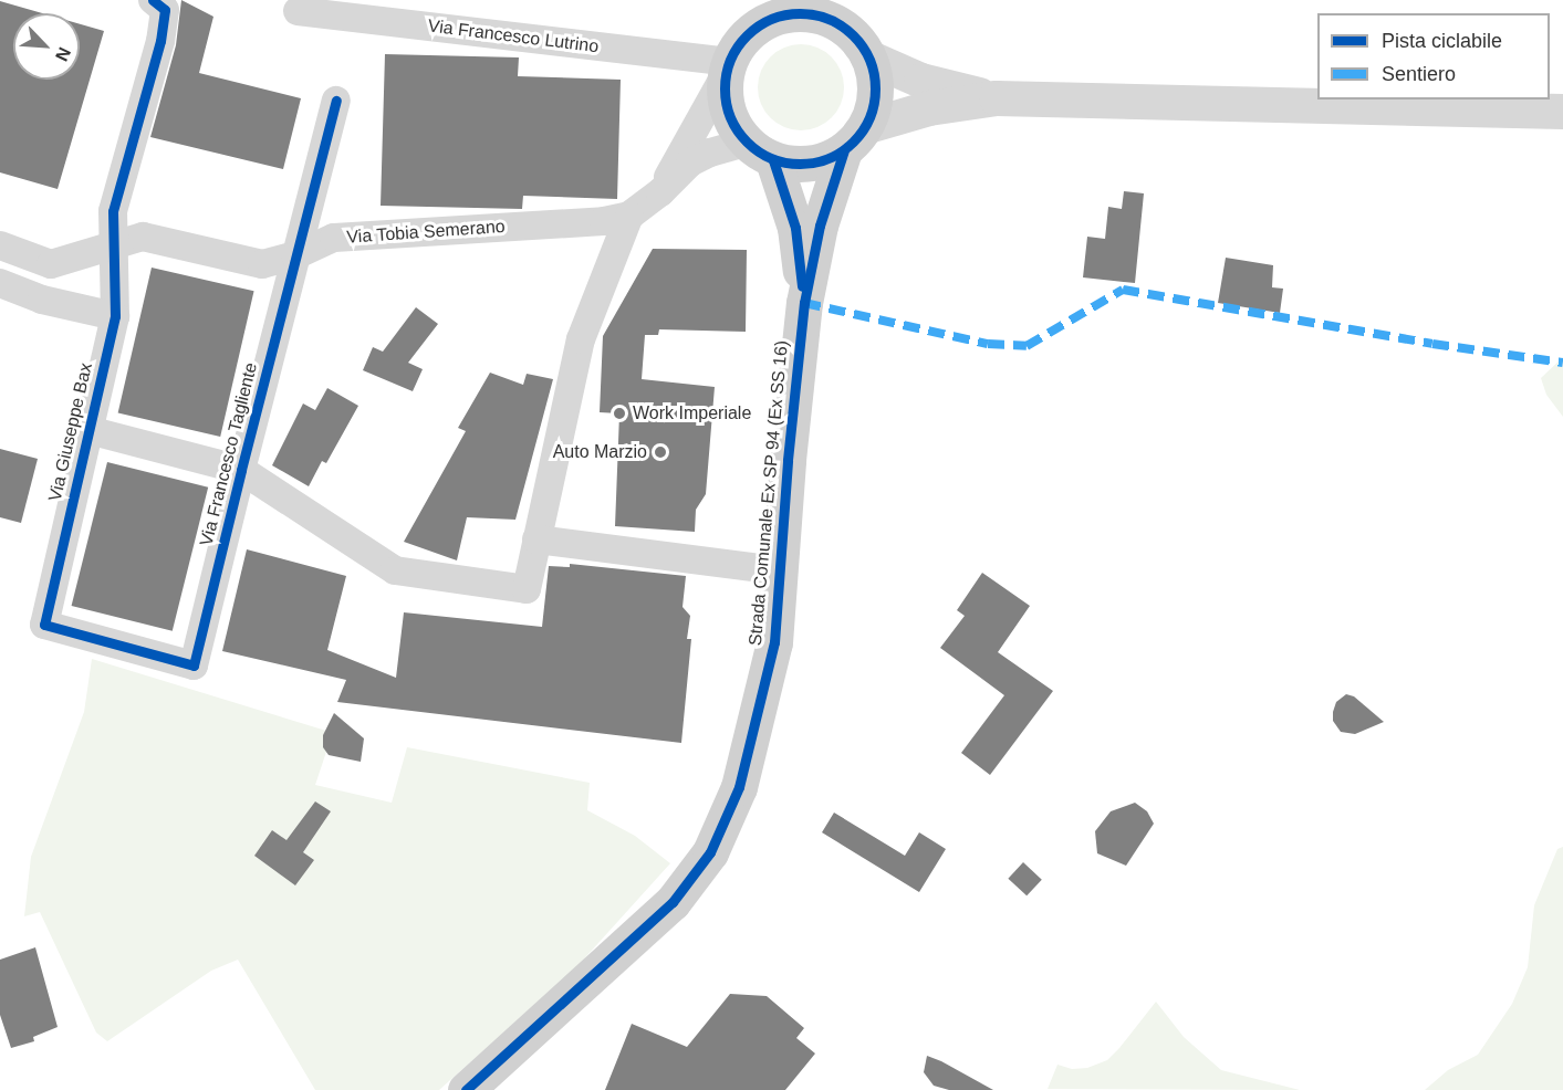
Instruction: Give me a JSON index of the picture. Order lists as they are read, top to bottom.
{
  "streets": {
    "main road": ["Strada Comunale Ex SP 94 (Ex SS 16)"],
    "street": [
      "Via Francesco Lutrino",
      "Via Tobia Semerano",
      "Via Giuseppe Bax",
      "Via Francesco Tagliente"
    ]
  },
  "crossings": [
    ["Via Francesco Lutrino", "Via Tobia Semerano"],
    ["Via Francesco Lutrino", "Strada Comunale Ex SP 94 (Ex SS 16)"],
    ["Via Tobia Semerano", "Via Giuseppe Bax"],
    ["Via Tobia Semerano", "Via Francesco Tagliente"],
    ["Via Tobia Semerano", "Strada Comunale Ex SP 94 (Ex SS 16)"],
    ["Via Giuseppe Bax", "Via Francesco Tagliente"]
  ],
  "places": ["Work Imperiale", "Auto Marzio"],
  "legend": ["Pista ciclabile", "Sentiero"],
  "north": "bottom right"
}
